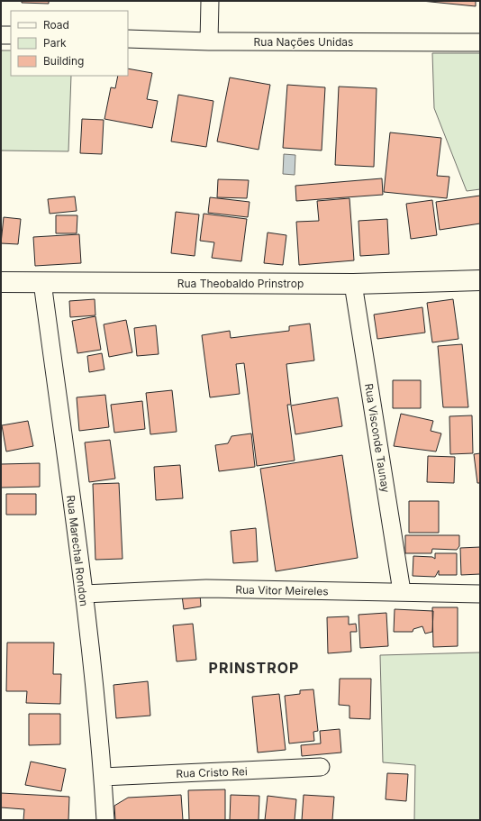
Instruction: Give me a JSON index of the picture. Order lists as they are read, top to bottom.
{
  "streets": {
    "street": [
      "Rua Nações Unidas",
      "Rua Theobaldo Prinstrop",
      "Rua Visconde Taunay",
      "Rua Marechal Rondon",
      "Rua Vitor Meireles",
      "Rua Cristo Rei"
    ]
  },
  "crossings": [
    ["Rua Theobaldo Prinstrop", "Rua Visconde Taunay"],
    ["Rua Theobaldo Prinstrop", "Rua Marechal Rondon"],
    ["Rua Visconde Taunay", "Rua Vitor Meireles"],
    ["Rua Marechal Rondon", "Rua Vitor Meireles"],
    ["Rua Marechal Rondon", "Rua Cristo Rei"]
  ],
  "districts": ["PRINSTROP"],
  "legend": ["Road", "Park", "Building"]
}
